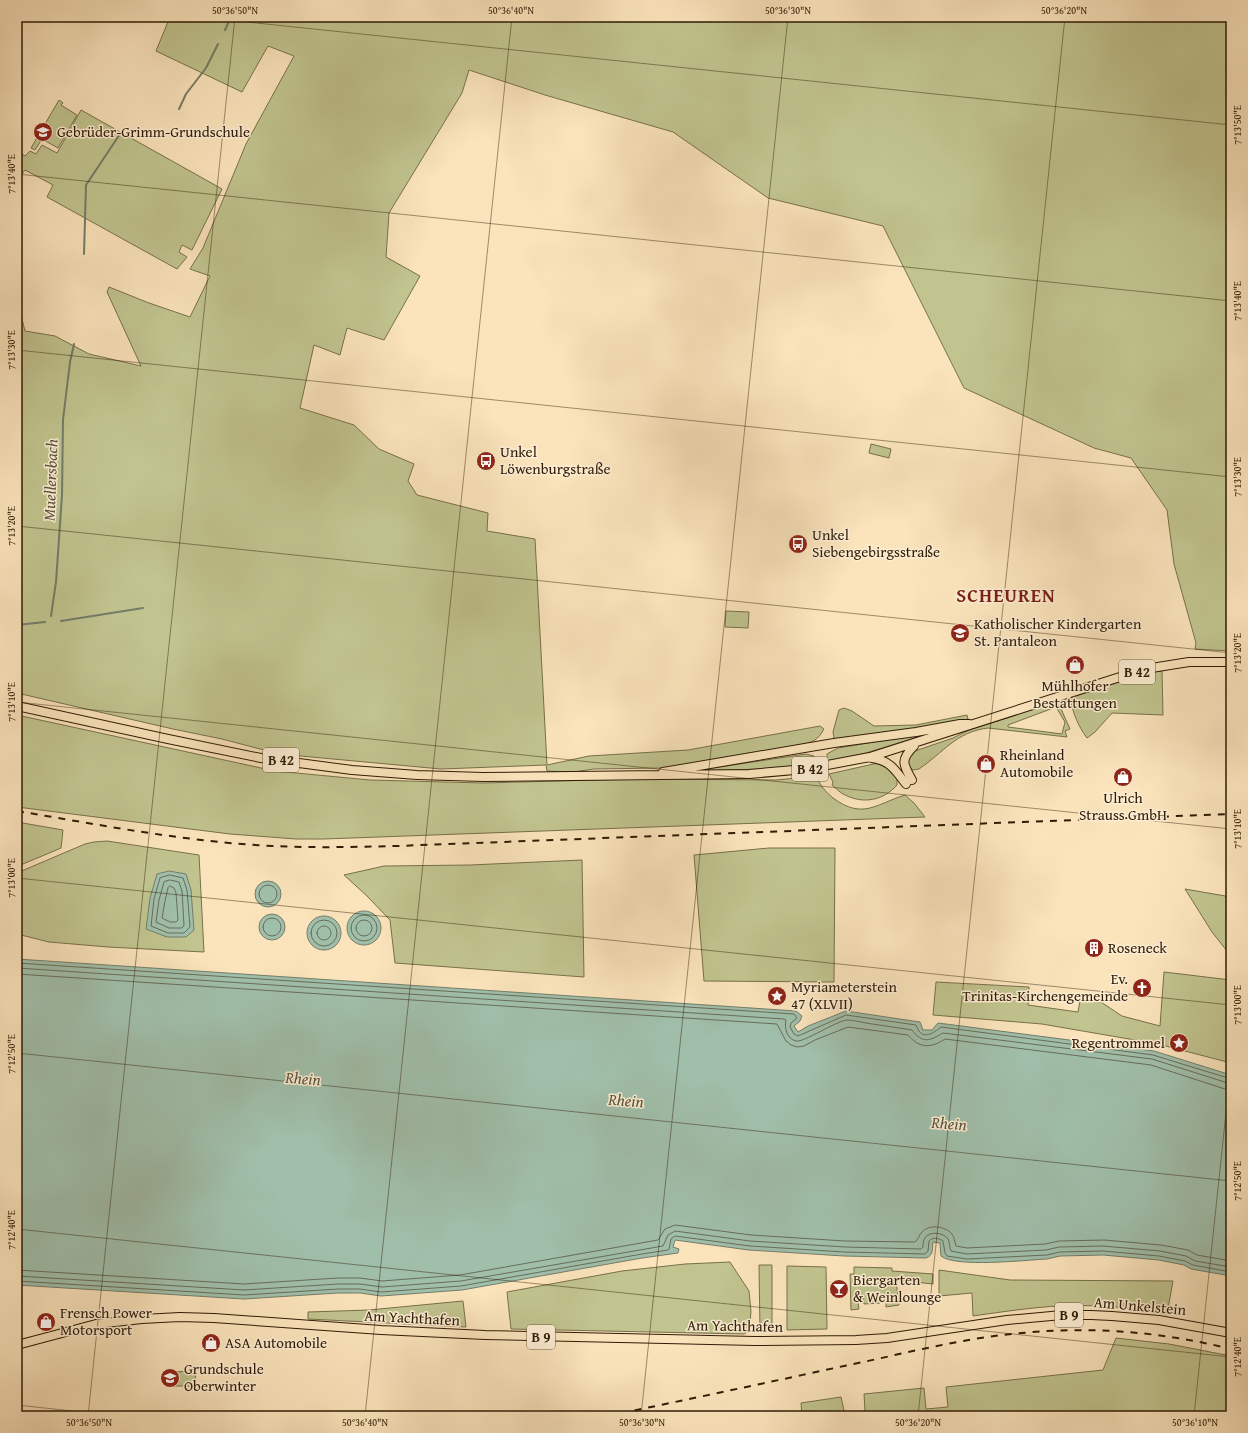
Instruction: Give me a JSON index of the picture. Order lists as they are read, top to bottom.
{
  "streets": {
    "main road": [
      "B 42",
      "Am Unkelstein",
      "B 9",
      "Am Yachthafen"
    ]
  },
  "crossings": [
    ["Am Unkelstein", "Am Yachthafen"]
  ],
  "districts": ["SCHEUREN"],
  "water": ["Muellersbach", "Rhein"],
  "places": {
    "school or university": ["Gebrüder-Grimm-Grundschule", "Katholischer Kindergarten St. Pantaleon", "Grundschule Oberwinter"],
    "bus stop": ["Unkel Löwenburgstraße", "Unkel Siebengebirgsstraße"],
    "shop": [
      "Mühlhofer Bestattungen",
      "Rheinland Automobile",
      "Ulrich Strauss GmbH",
      "Frensch Power Motorsport",
      "ASA Automobile"
    ],
    "building": ["Roseneck"],
    "church": ["Ev. Trinitas-Kirchengemeinde"],
    "place": ["Myriameterstein 47 (XLVII)", "Regentrommel"],
    "bar": ["Biergarten & Weinlounge"]
  },
  "coordinates": [
    "50°36'50\"N",
    "50°36'40\"N",
    "50°36'30\"N",
    "50°36'20\"N",
    "7°13'50\"E",
    "7°13'40\"E",
    "7°13'30\"E",
    "7°13'20\"E",
    "7°13'10\"E",
    "7°13'00\"E",
    "7°12'50\"E",
    "7°12'40\"E",
    "50°36'10\"N"
  ]
}
